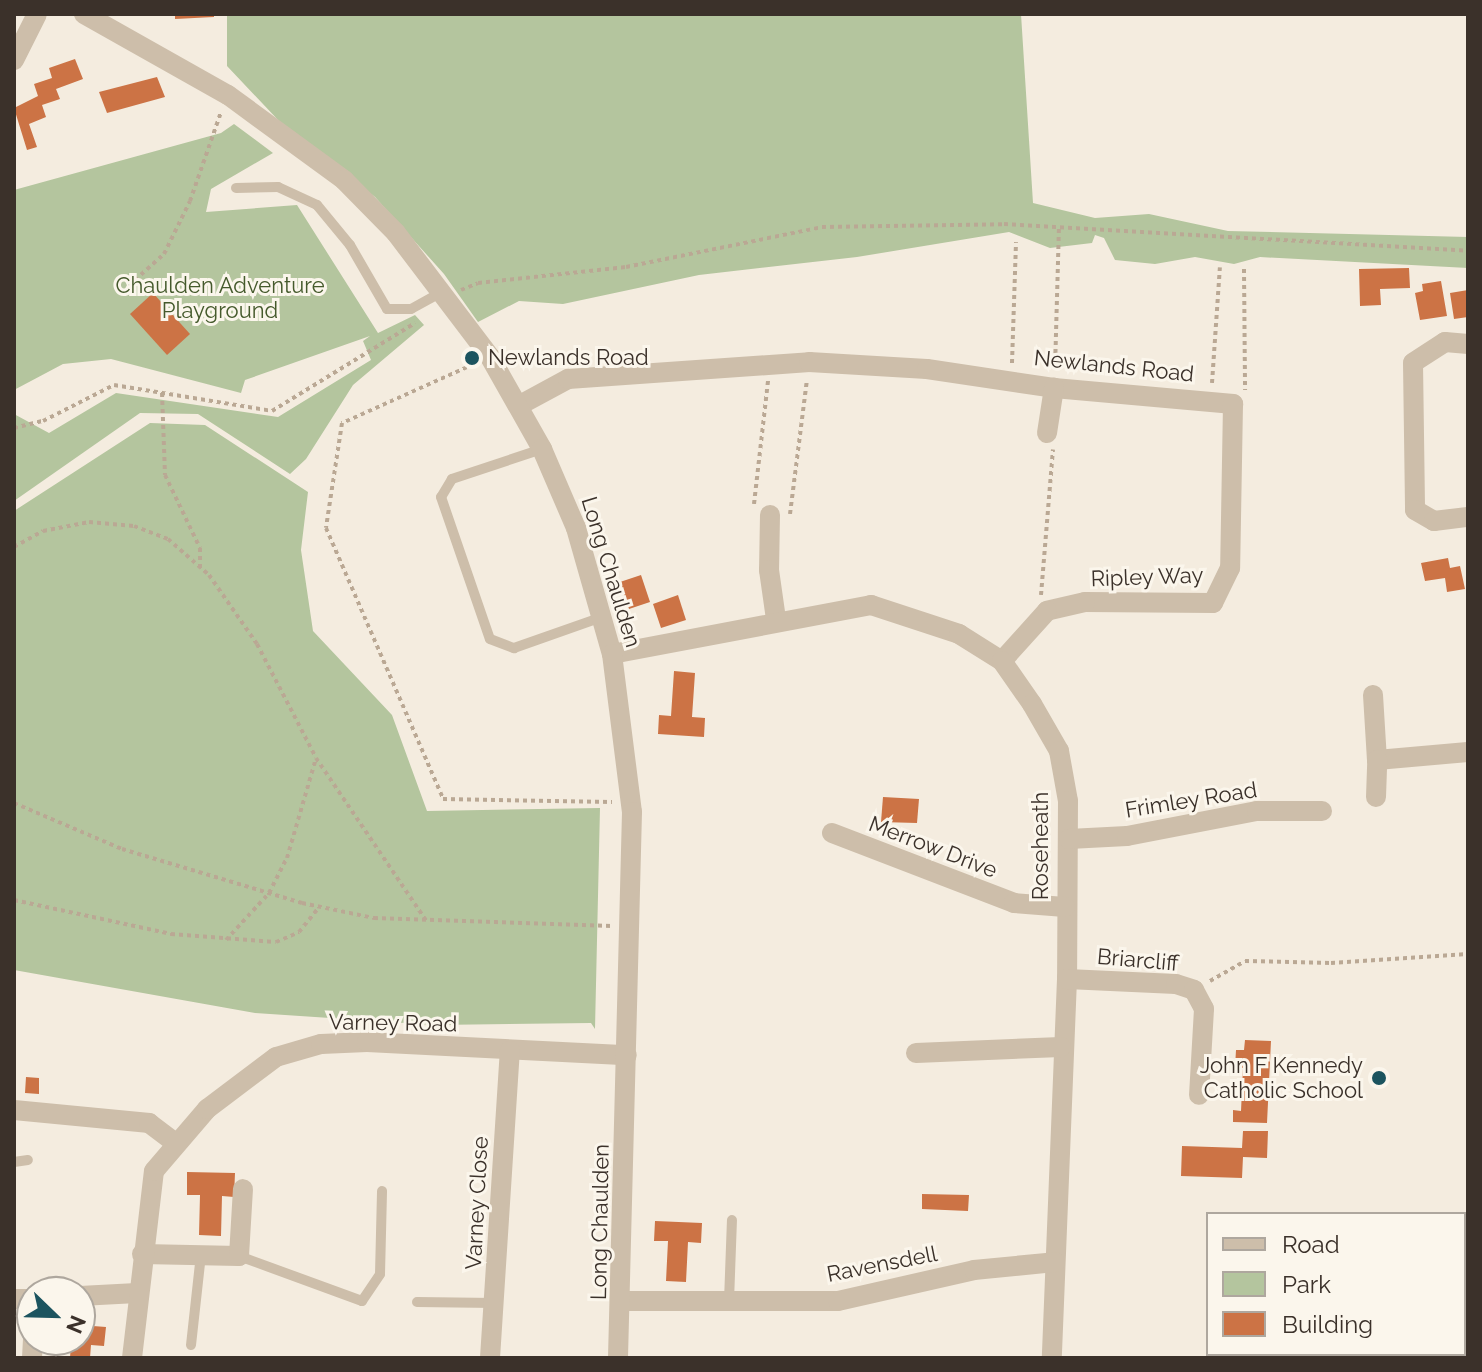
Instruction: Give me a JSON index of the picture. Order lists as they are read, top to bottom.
{
  "streets": {
    "street": [
      "Newlands Road",
      "Long Chaulden",
      "Ripley Way",
      "Frimley Road",
      "Roseheath",
      "Merrow Drive",
      "Briarcliff",
      "Varney Road",
      "Varney Close",
      "Ravensdell"
    ]
  },
  "crossings": [
    ["Newlands Road", "Long Chaulden"],
    ["Newlands Road", "Ripley Way"],
    ["Long Chaulden", "Roseheath"],
    ["Long Chaulden", "Varney Road"],
    ["Long Chaulden", "Ravensdell"],
    ["Frimley Road", "Roseheath"],
    ["Roseheath", "Merrow Drive"],
    ["Roseheath", "Briarcliff"],
    ["Roseheath", "Ravensdell"],
    ["Varney Road", "Varney Close"]
  ],
  "parks": ["Chaulden Adventure Playground"],
  "places": ["Newlands Road", "John F Kennedy Catholic School"],
  "legend": ["Road", "Park", "Building"],
  "north": "bottom right"
}
